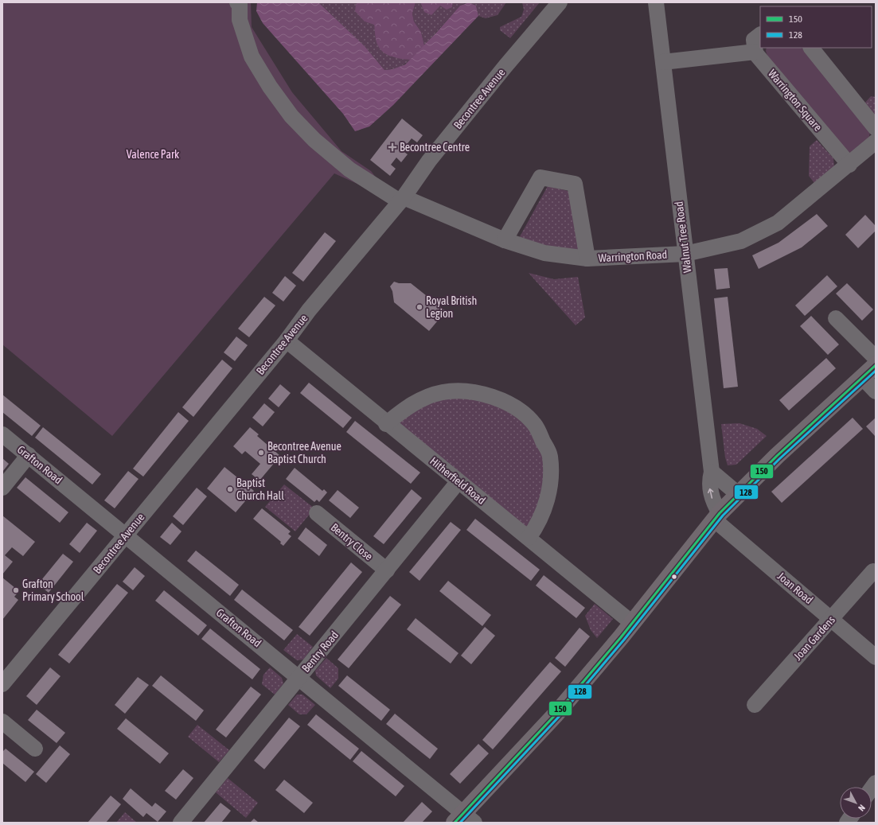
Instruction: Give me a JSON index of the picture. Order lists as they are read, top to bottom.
{
  "streets": {
    "street": [
      "Becontree Avenue",
      "Warrington Square",
      "Walnut Tree Road",
      "Warrington Road",
      "Grafton Road",
      "Hitherfield Road",
      "Bentry Close",
      "Joan Road",
      "Joan Gardens",
      "Bentry Road"
    ]
  },
  "crossings": [
    ["Becontree Avenue", "Warrington Road"],
    ["Becontree Avenue", "Grafton Road"],
    ["Becontree Avenue", "Hitherfield Road"],
    ["Warrington Square", "Warrington Road"],
    ["Walnut Tree Road", "Warrington Road"],
    ["Walnut Tree Road", "Joan Road"],
    ["Grafton Road", "Bentry Road"],
    ["Hitherfield Road", "Bentry Road"],
    ["Bentry Close", "Bentry Road"],
    ["Joan Road", "Joan Gardens"]
  ],
  "parks": ["Valence Park"],
  "places": {
    "health": ["Becontree Centre"],
    "other": [
      "Royal British Legion",
      "Becontree Avenue Baptist Church",
      "Baptist Church Hall",
      "Grafton Primary School"
    ]
  },
  "lines": ["transit line 150", "transit line 128"],
  "legend": ["150", "128"],
  "north": "bottom right"
}
